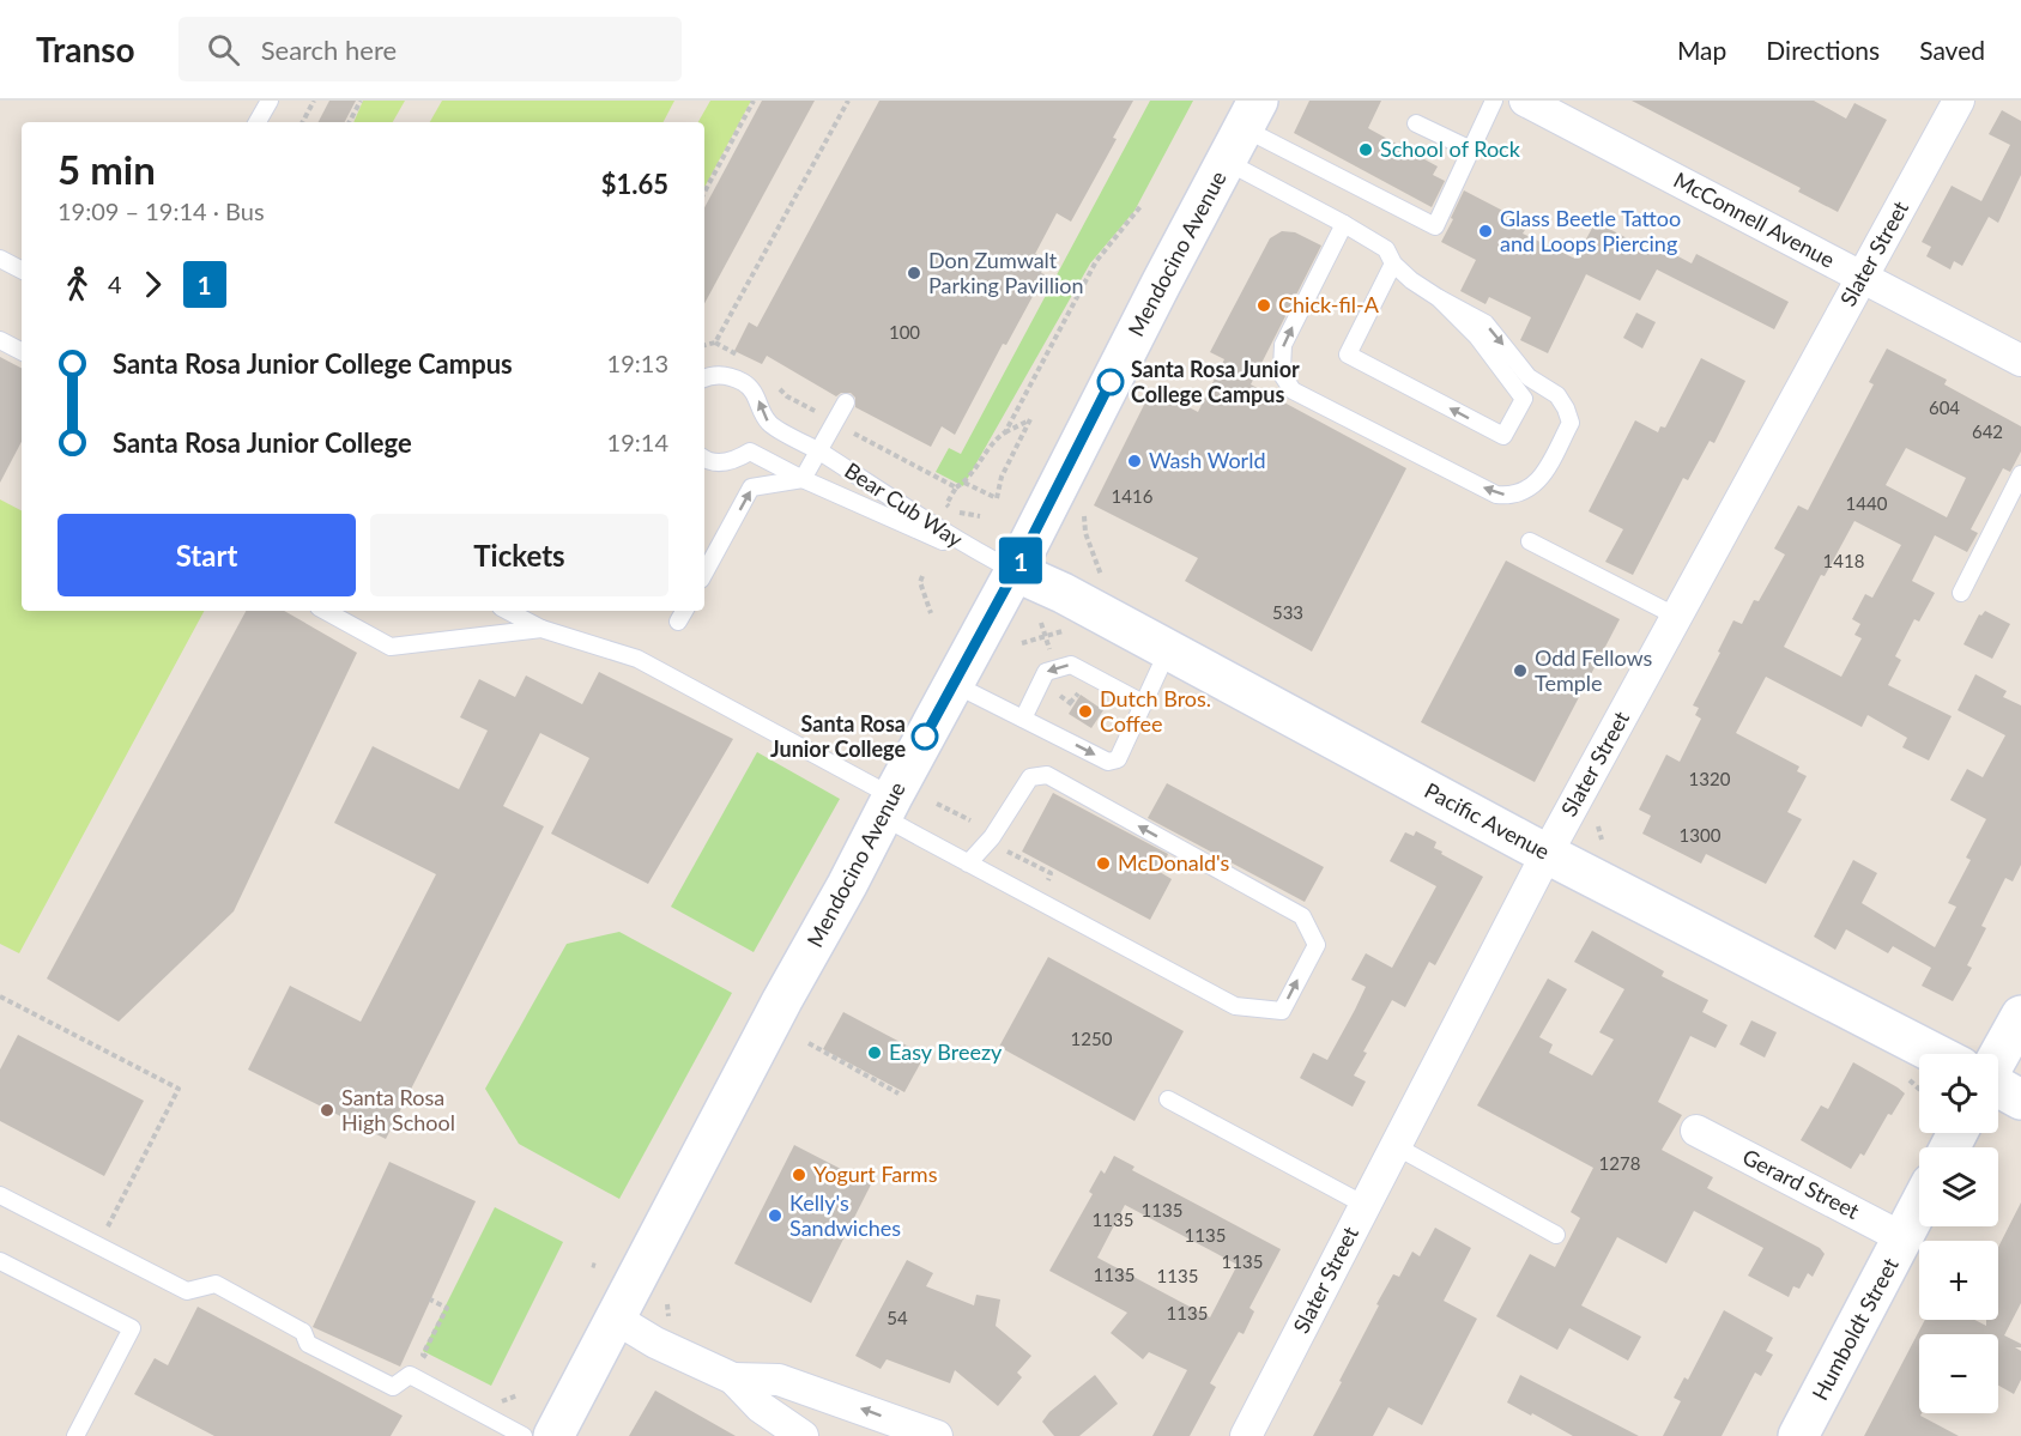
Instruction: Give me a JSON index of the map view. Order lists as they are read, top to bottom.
{
  "streets": {
    "street": [
      "McConnell Avenue",
      "Mendocino Avenue",
      "Slater Street",
      "Pacific Avenue",
      "Gerard Street",
      "Humboldt Street"
    ],
    "lane": ["Bear Cub Way"]
  },
  "crossings": [
    ["McConnell Avenue", "Slater Street"],
    ["Mendocino Avenue", "Bear Cub Way"],
    ["Mendocino Avenue", "Pacific Avenue"],
    ["Slater Street", "Pacific Avenue"],
    ["Bear Cub Way", "Pacific Avenue"],
    ["Gerard Street", "Humboldt Street"]
  ],
  "places": [
    "School of Rock",
    "Glass Beetle Tattoo and Loops Piercing",
    "Don Zumwalt Parking Pavillion",
    "Chick-fil-A",
    "Santa Rosa Junior College Campus",
    "Wash World",
    "Odd Fellows Temple",
    "Dutch Bros. Coffee",
    "Santa Rosa Junior College",
    "McDonald's",
    "Easy Breezy",
    "Santa Rosa High School",
    "Yogurt Farms",
    "Kelly's Sandwiches"
  ],
  "lines": ["bus line 1"],
  "house_numbers": [
    "100",
    "604",
    "642",
    "1416",
    "1440",
    "1418",
    "533",
    "1320",
    "1300",
    "1250",
    "1278",
    "1135",
    "1135",
    "1135",
    "1135",
    "1135",
    "1135",
    "1135",
    "54"
  ],
  "page": {
    "header": "Transo",
    "search": "Search here",
    "nav": ["Map", "Directions", "Saved"],
    "on_map": "1",
    "heading": ["5 min", "19:09 – 19:14 · Bus", "$1.65"],
    "legs": ["4", "1"],
    "list": [
      {
        "name": "Santa Rosa Junior College Campus",
        "value": "19:13"
      },
      {
        "name": "Santa Rosa Junior College",
        "value": "19:14"
      }
    ],
    "buttons": ["Start", "Tickets"],
    "map_buttons": ["+", "−"]
  }
}
